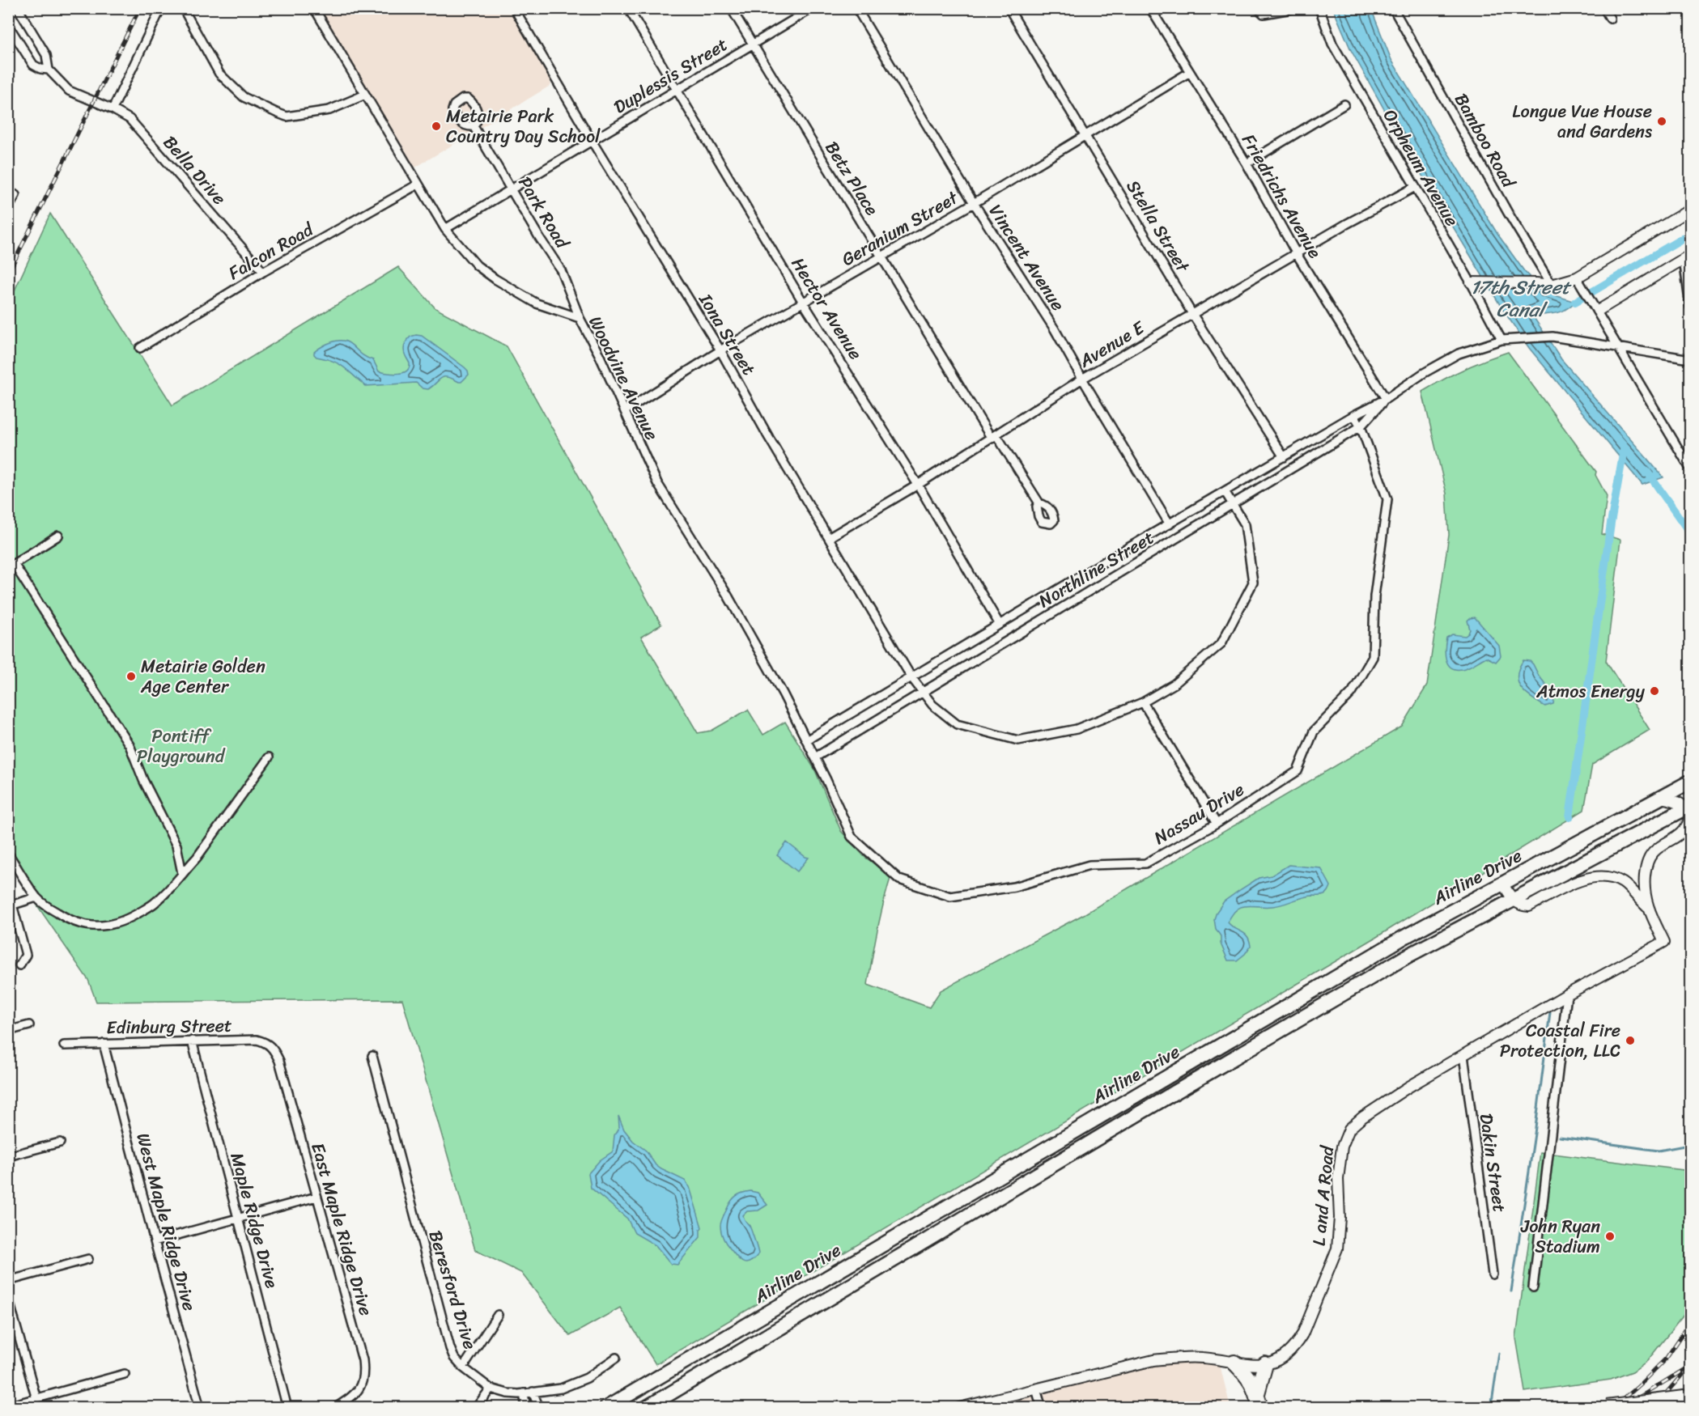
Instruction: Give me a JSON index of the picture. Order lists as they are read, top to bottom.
{
  "streets": {
    "highway": ["Airline Drive"],
    "street": [
      "Duplessis Street",
      "Bamboo Road",
      "Orpheum Avenue",
      "Bella Drive",
      "Betz Place",
      "Friedrichs Avenue",
      "Park Road",
      "Stella Street",
      "Geranium Street",
      "Falcon Road",
      "Vincent Avenue",
      "Hector Avenue",
      "Iona Street",
      "Avenue E",
      "Woodvine Avenue",
      "Northline Street",
      "Nassau Drive",
      "Edinburg Street",
      "Dakin Street",
      "L and A Road",
      "Maple Ridge Drive",
      "West Maple Ridge Drive",
      "East Maple Ridge Drive",
      "Beresford Drive"
    ]
  },
  "crossings": [
    ["Duplessis Street", "Betz Place"],
    ["Duplessis Street", "Park Road"],
    ["Duplessis Street", "Hector Avenue"],
    ["Duplessis Street", "Iona Street"],
    ["Duplessis Street", "Woodvine Avenue"],
    ["Orpheum Avenue", "Avenue E"],
    ["Orpheum Avenue", "Northline Street"],
    ["Bella Drive", "Falcon Road"],
    ["Betz Place", "Geranium Street"],
    ["Betz Place", "Avenue E"],
    ["Friedrichs Avenue", "Geranium Street"],
    ["Friedrichs Avenue", "Avenue E"],
    ["Friedrichs Avenue", "Northline Street"],
    ["Park Road", "Woodvine Avenue"],
    ["Stella Street", "Geranium Street"],
    ["Stella Street", "Avenue E"],
    ["Stella Street", "Northline Street"],
    ["Geranium Street", "Vincent Avenue"],
    ["Geranium Street", "Hector Avenue"],
    ["Geranium Street", "Iona Street"],
    ["Geranium Street", "Woodvine Avenue"],
    ["Falcon Road", "Woodvine Avenue"],
    ["Vincent Avenue", "Avenue E"],
    ["Vincent Avenue", "Northline Street"],
    ["Hector Avenue", "Avenue E"],
    ["Hector Avenue", "Northline Street"],
    ["Iona Street", "Avenue E"],
    ["Iona Street", "Northline Street"],
    ["Woodvine Avenue", "Northline Street"],
    ["Woodvine Avenue", "Nassau Drive"],
    ["Northline Street", "Nassau Drive"],
    ["Edinburg Street", "Maple Ridge Drive"],
    ["Edinburg Street", "West Maple Ridge Drive"],
    ["Edinburg Street", "East Maple Ridge Drive"],
    ["Dakin Street", "L and A Road"]
  ],
  "water": ["17th Street Canal"],
  "parks": ["Pontiff Playground"],
  "places": [
    "Longue Vue House and Gardens",
    "Metairie Park Country Day School",
    "Metairie Golden Age Center",
    "Atmos Energy",
    "Coastal Fire Protection, LLC",
    "John Ryan Stadium"
  ]
}
